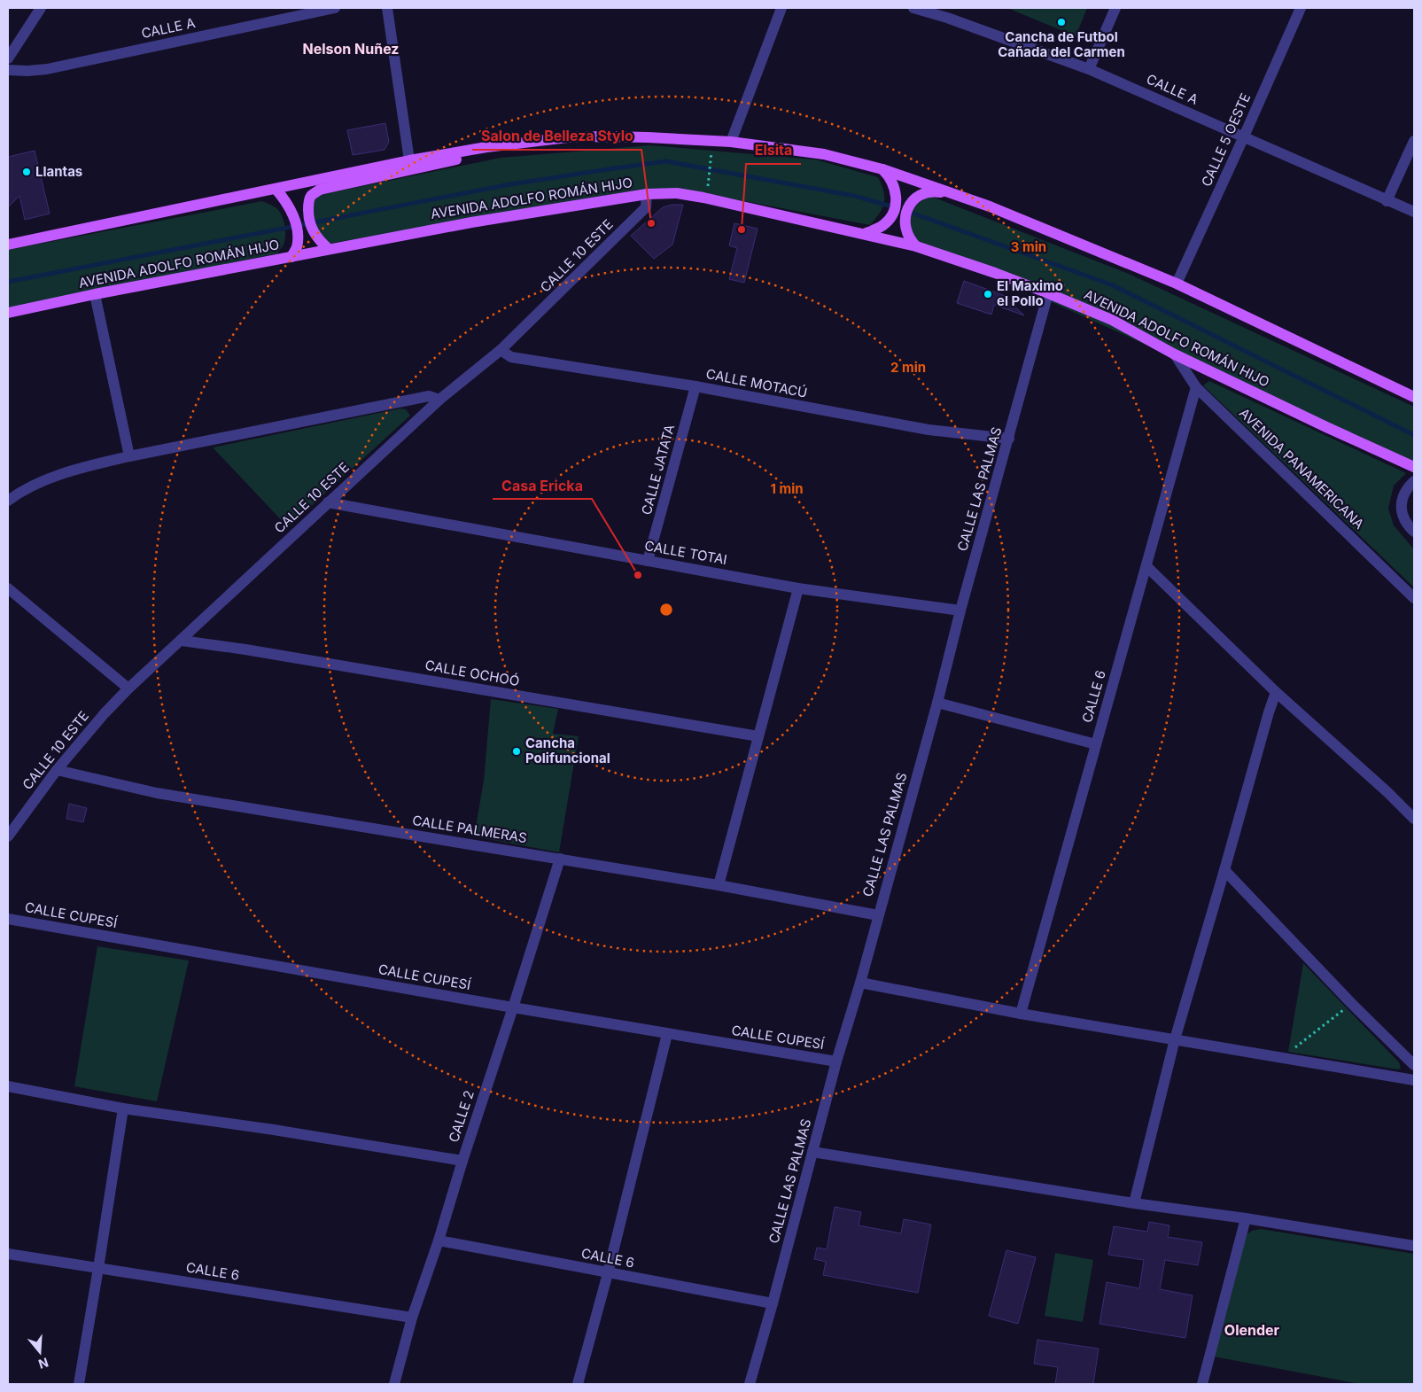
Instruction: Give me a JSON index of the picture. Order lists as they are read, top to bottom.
{
  "streets": {
    "main road": ["AVENIDA ADOLFO ROMÁN HIJO"],
    "street": [
      "CALLE A",
      "CALLE 5 OESTE",
      "CALLE 10 ESTE",
      "CALLE MOTACÚ",
      "AVENIDA PANAMERICANA",
      "CALLE JATATA",
      "CALLE LAS PALMAS",
      "CALLE TOTAI",
      "CALLE OCHOÓ",
      "CALLE 6",
      "CALLE PALMERAS",
      "CALLE CUPESÍ",
      "CALLE 2"
    ]
  },
  "crossings": [
    ["CALLE A", "CALLE 5 OESTE"],
    ["AVENIDA ADOLFO ROMÁN HIJO", "CALLE 10 ESTE"],
    ["AVENIDA ADOLFO ROMÁN HIJO", "AVENIDA PANAMERICANA"],
    ["AVENIDA ADOLFO ROMÁN HIJO", "CALLE LAS PALMAS"],
    ["CALLE 10 ESTE", "CALLE MOTACÚ"],
    ["CALLE 10 ESTE", "CALLE TOTAI"],
    ["CALLE 10 ESTE", "CALLE OCHOÓ"],
    ["CALLE 10 ESTE", "CALLE PALMERAS"],
    ["CALLE MOTACÚ", "CALLE JATATA"],
    ["CALLE MOTACÚ", "CALLE LAS PALMAS"],
    ["AVENIDA PANAMERICANA", "CALLE 6"],
    ["CALLE JATATA", "CALLE TOTAI"],
    ["CALLE LAS PALMAS", "CALLE TOTAI"],
    ["CALLE LAS PALMAS", "CALLE 6"],
    ["CALLE LAS PALMAS", "CALLE PALMERAS"],
    ["CALLE LAS PALMAS", "CALLE CUPESÍ"],
    ["CALLE 6", "CALLE 2"],
    ["CALLE PALMERAS", "CALLE 2"],
    ["CALLE CUPESÍ", "CALLE 2"]
  ],
  "districts": ["Nelson Nuñez", "Olender"],
  "places": [
    "Cancha de Futbol Cañada del Carmen",
    "Llantas",
    "Salon de Belleza Stylo",
    "Elsita",
    "El Maximo el Pollo",
    "Casa Ericka",
    "Cancha Polifuncional"
  ],
  "north": "bottom",
  "rings": ["3 min", "2 min", "1 min"]
}
